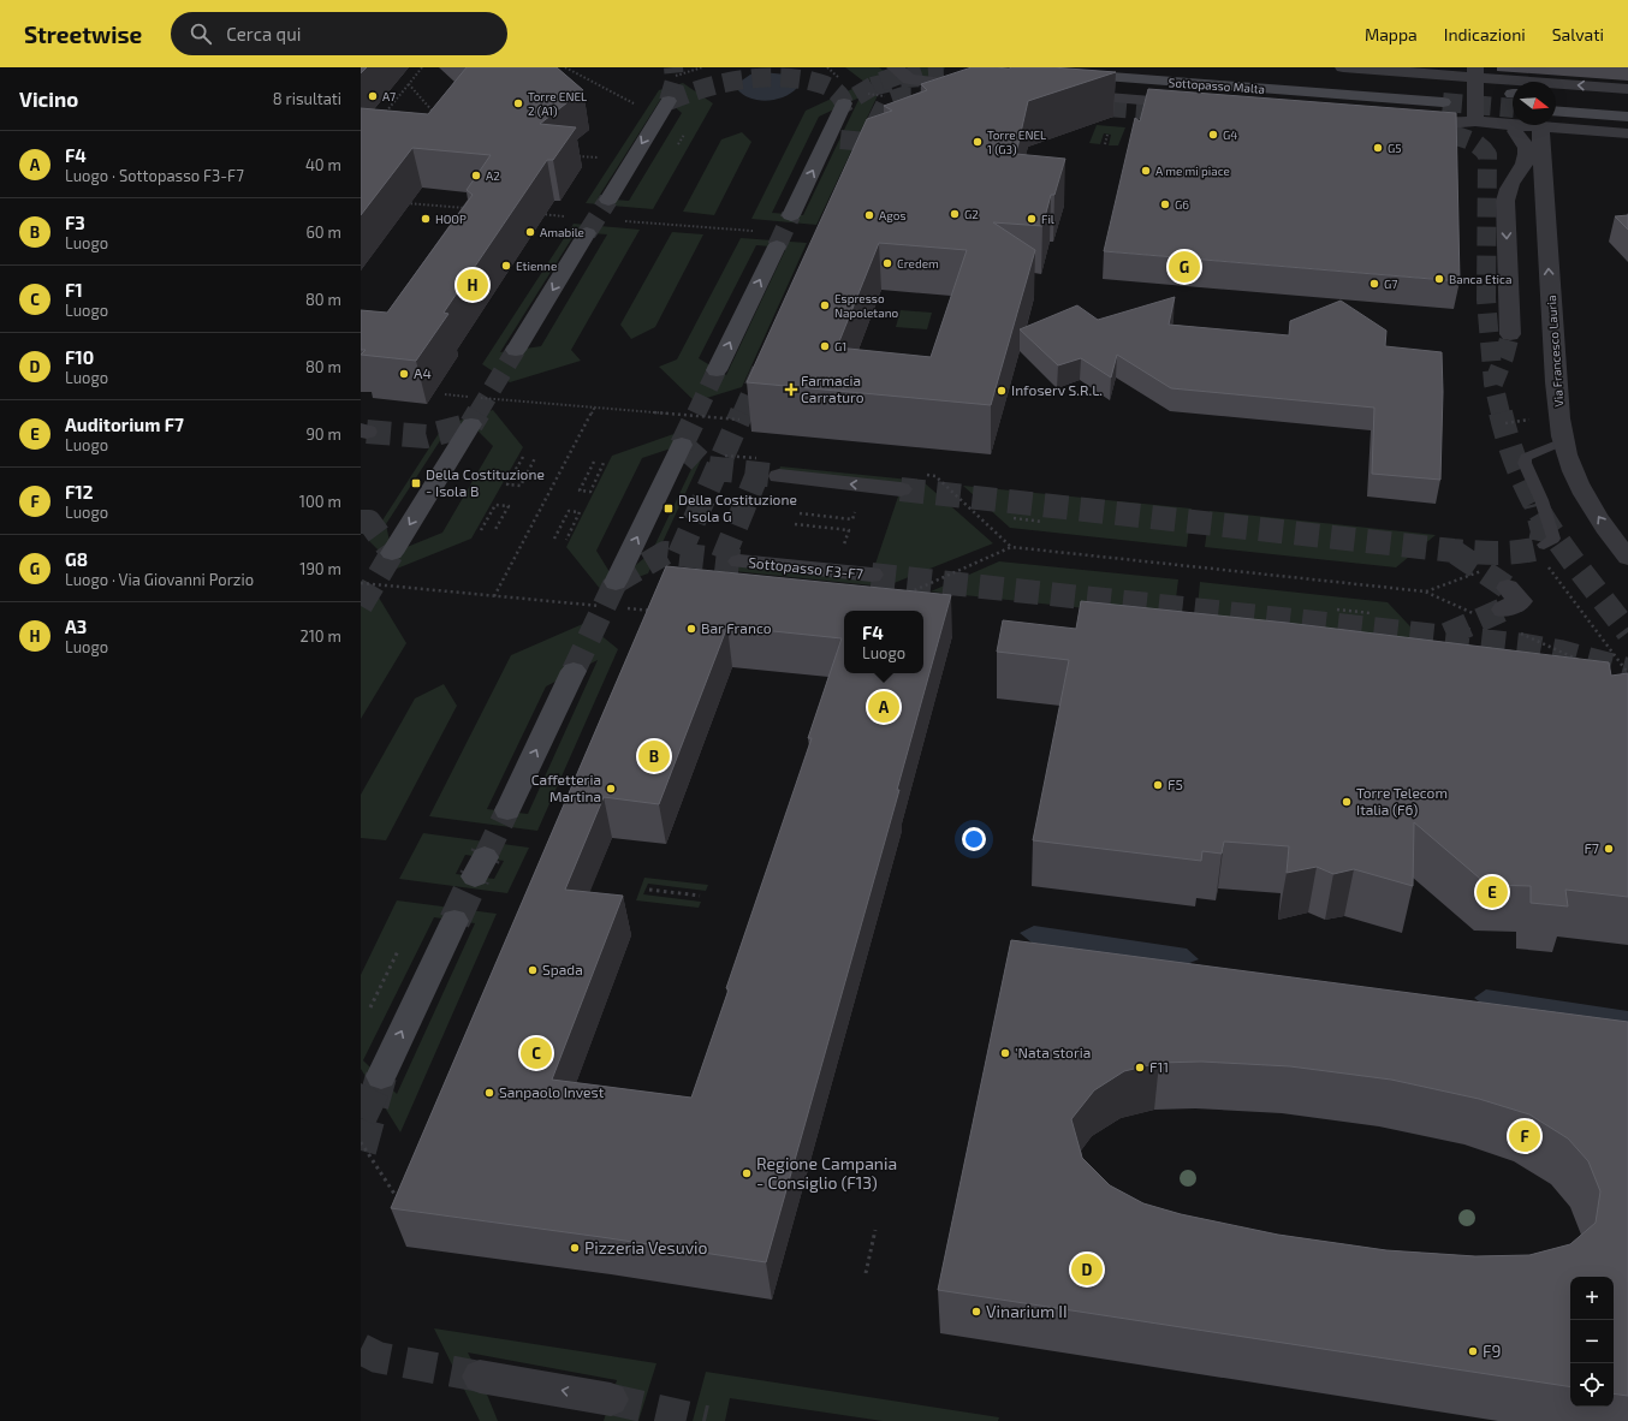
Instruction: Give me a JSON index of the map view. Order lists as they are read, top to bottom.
{
  "streets": {
    "main road": ["Sottopasso Malta"],
    "street": ["Via Francesco Lauria", "Sottopasso F3-F7"]
  },
  "places": {
    "other": [
      "A7",
      "Torre ENEL 2 (A1)",
      "G4",
      "Torre ENEL 1 (G3)",
      "G5",
      "A me mi piace",
      "A2",
      "G6",
      "G2",
      "Agos",
      "HOOP",
      "Fil",
      "Amabile",
      "Credem",
      "Etienne",
      "Banca Etica",
      "G7",
      "Espresso Napoletano",
      "G1",
      "A4",
      "Infoserv S.R.L.",
      "Bar Franco",
      "F5",
      "Caffetteria Martina",
      "Torre Telecom Italia (F6)",
      "F7",
      "Spada",
      "'Nata storia",
      "F11",
      "Sanpaolo Invest",
      "Regione Campania - Consiglio (F13)",
      "Pizzeria Vesuvio",
      "Vinarium II",
      "F9"
    ],
    "health": ["Farmacia Carraturo"],
    "transit": ["Della Costituzione - Isola B", "Della Costituzione - Isola G"]
  },
  "north": "right",
  "page": {
    "header": "Streetwise",
    "search": "Cerca qui",
    "nav": ["Mappa", "Indicazioni", "Salvati"],
    "heading": ["Vicino", "8 risultati"],
    "list": [
      {
        "mark": "A",
        "name": "F4",
        "note": "Luogo · Sottopasso F3-F7",
        "value": "40 m"
      },
      {
        "mark": "B",
        "name": "F3",
        "note": "Luogo",
        "value": "60 m"
      },
      {
        "mark": "C",
        "name": "F1",
        "note": "Luogo",
        "value": "80 m"
      },
      {
        "mark": "D",
        "name": "F10",
        "note": "Luogo",
        "value": "80 m"
      },
      {
        "mark": "E",
        "name": "Auditorium F7",
        "note": "Luogo",
        "value": "90 m"
      },
      {
        "mark": "F",
        "name": "F12",
        "note": "Luogo",
        "value": "100 m"
      },
      {
        "mark": "G",
        "name": "G8",
        "note": "Luogo · Via Giovanni Porzio",
        "value": "190 m"
      },
      {
        "mark": "H",
        "name": "A3",
        "note": "Luogo",
        "value": "210 m"
      }
    ],
    "pins": [
      "G",
      "H",
      "A",
      "B",
      "E",
      "C",
      "F",
      "D"
    ],
    "popup": ["F4", "Luogo"],
    "map_buttons": ["+", "−"]
  }
}
